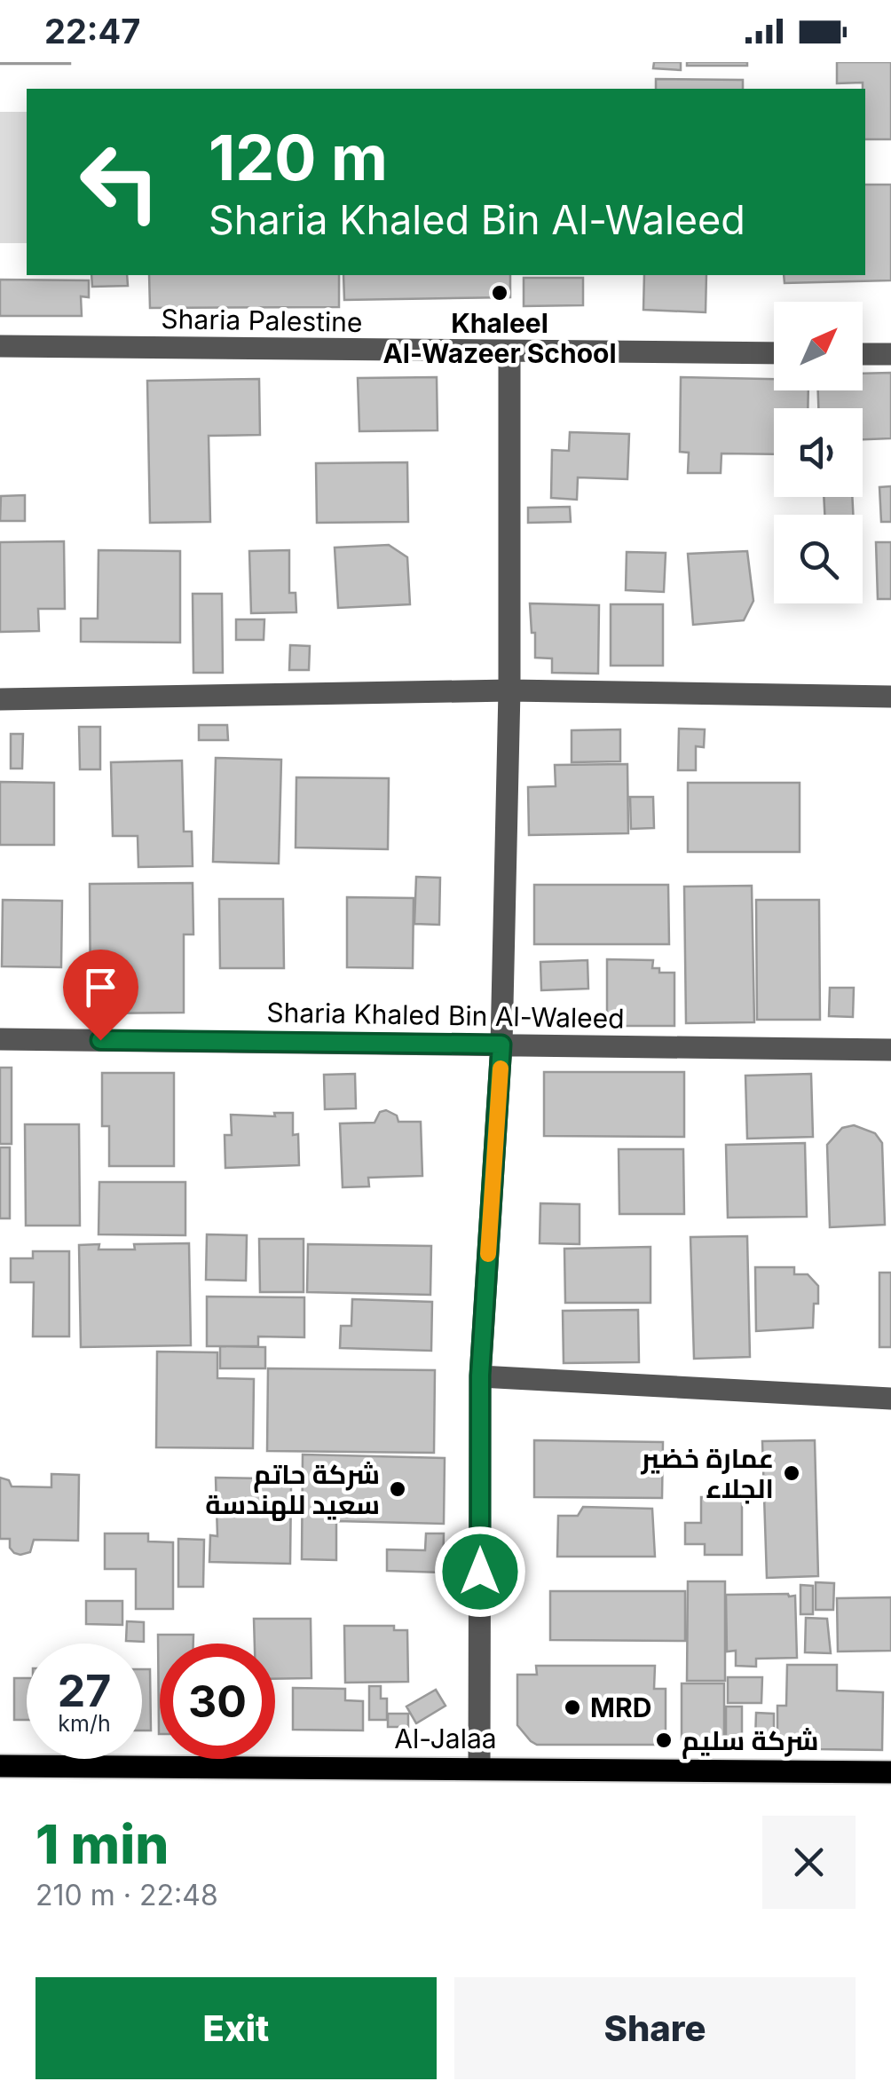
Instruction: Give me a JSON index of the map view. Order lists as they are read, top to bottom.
{
  "streets": {
    "main road": ["Al-Jalaa"],
    "street": ["Sharia Palestine", "Sharia Khaled Bin Al-Waleed"]
  },
  "places": [
    "Khaleel Al-Wazeer School",
    "عمارة خضير الجلاء",
    "شركة حاتم سعيد للهندسة",
    "MRD",
    "شركة سليم"
  ],
  "north": "top right",
  "page": {
    "status": "22:47",
    "turn": ["120 m", "Sharia Khaled Bin Al-Waleed"],
    "speed": "27 km/h",
    "limit": "30",
    "heading": ["1 min", "210 m · 22:48"],
    "buttons": ["Exit", "Share"]
  }
}
